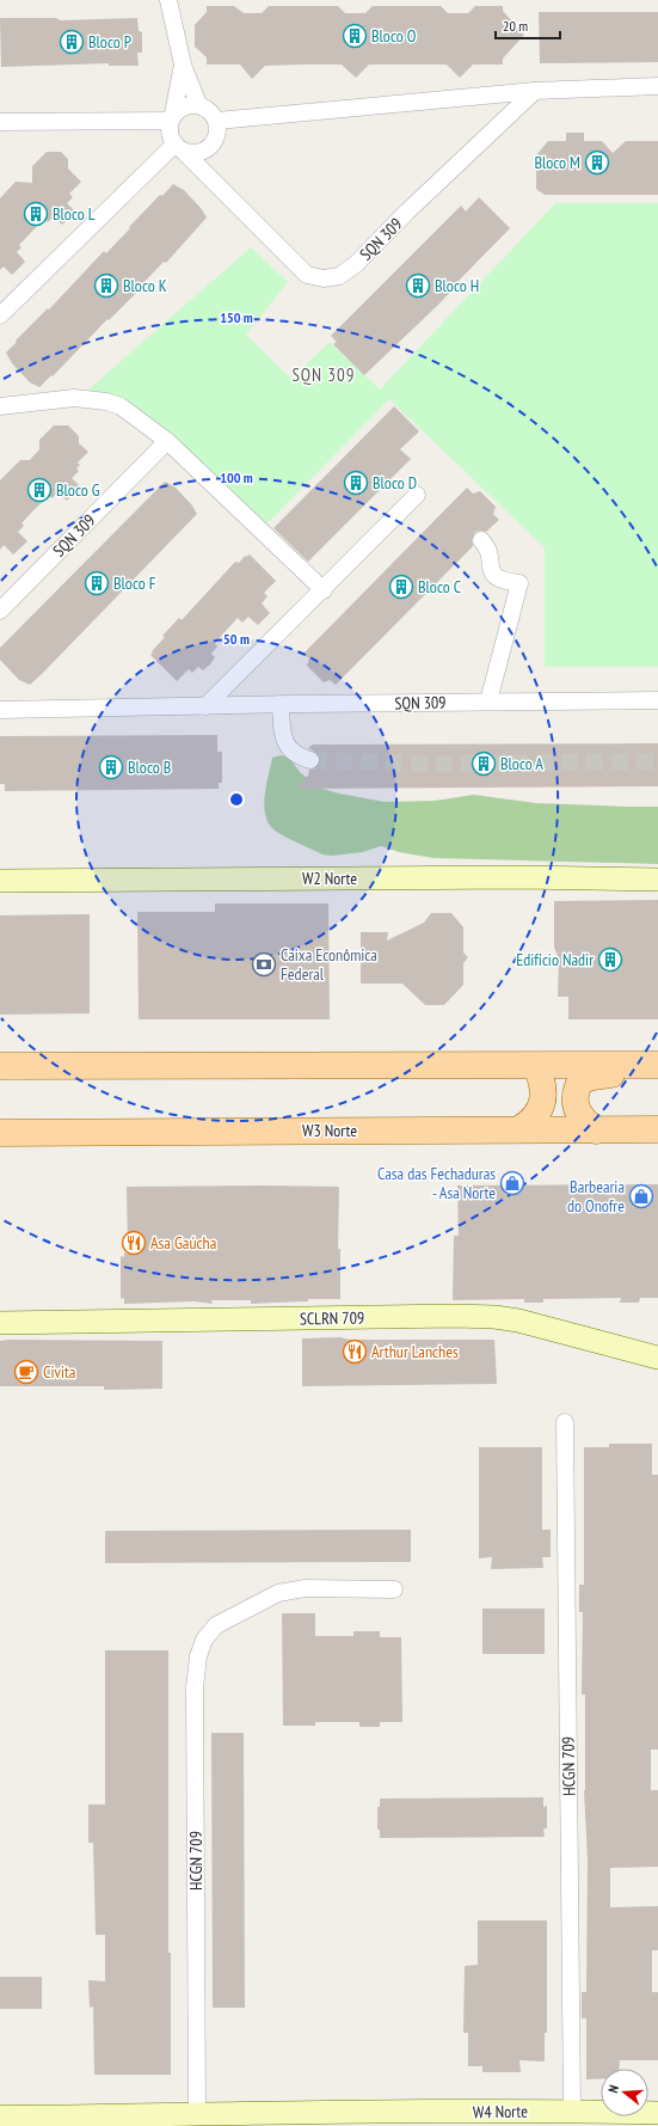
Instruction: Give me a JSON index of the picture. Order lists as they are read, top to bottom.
{
  "streets": {
    "main road": ["W3 Norte"],
    "street": [
      "SQN 309",
      "W2 Norte",
      "SCLRN 709",
      "HCGN 709",
      "W4 Norte"
    ]
  },
  "crossings": [
    ["HCGN 709", "W4 Norte"]
  ],
  "districts": ["SQN 309"],
  "places": {
    "building": [
      "Bloco O",
      "Bloco P",
      "Bloco M",
      "Bloco L",
      "Bloco K",
      "Bloco H",
      "Bloco D",
      "Bloco G",
      "Bloco F",
      "Bloco C",
      "Bloco A",
      "Bloco B",
      "Edifício Nadir"
    ],
    "bank": ["Caixa Econômica Federal"],
    "shop": ["Casa das Fechaduras - Asa Norte", "Barbearia do Onofre"],
    "restaurant": ["Asa Gaúcha", "Arthur Lanches"],
    "cafe": ["Civita"]
  },
  "scale_bar": "20 m",
  "north": "left",
  "rings": ["150 m", "100 m", "50 m"]
}
